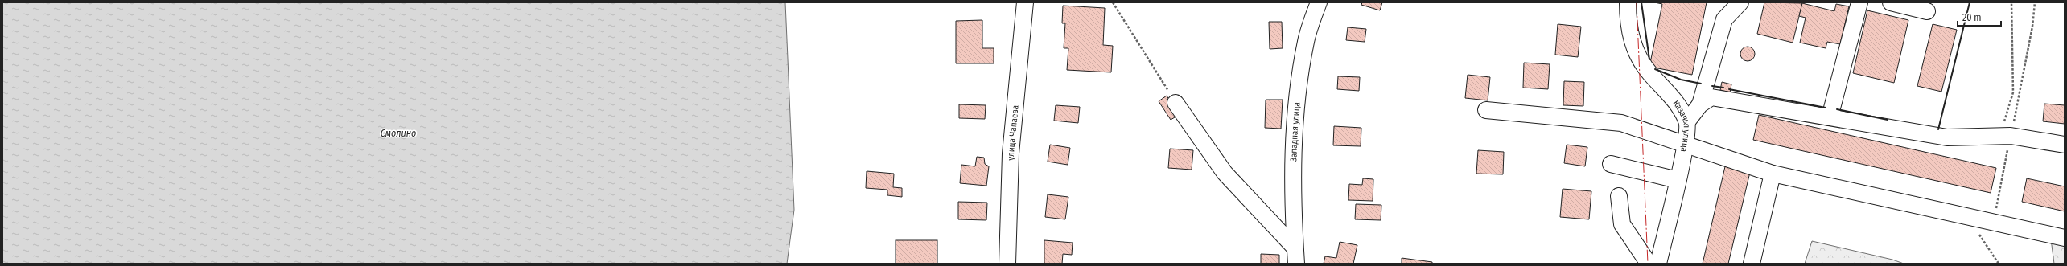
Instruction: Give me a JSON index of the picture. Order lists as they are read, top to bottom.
{
  "streets": {
    "street": ["Казачья улица", "Западная улица", "улица Чапаева"]
  },
  "water": ["Смолино"],
  "scale_bar": "20 m"
}
